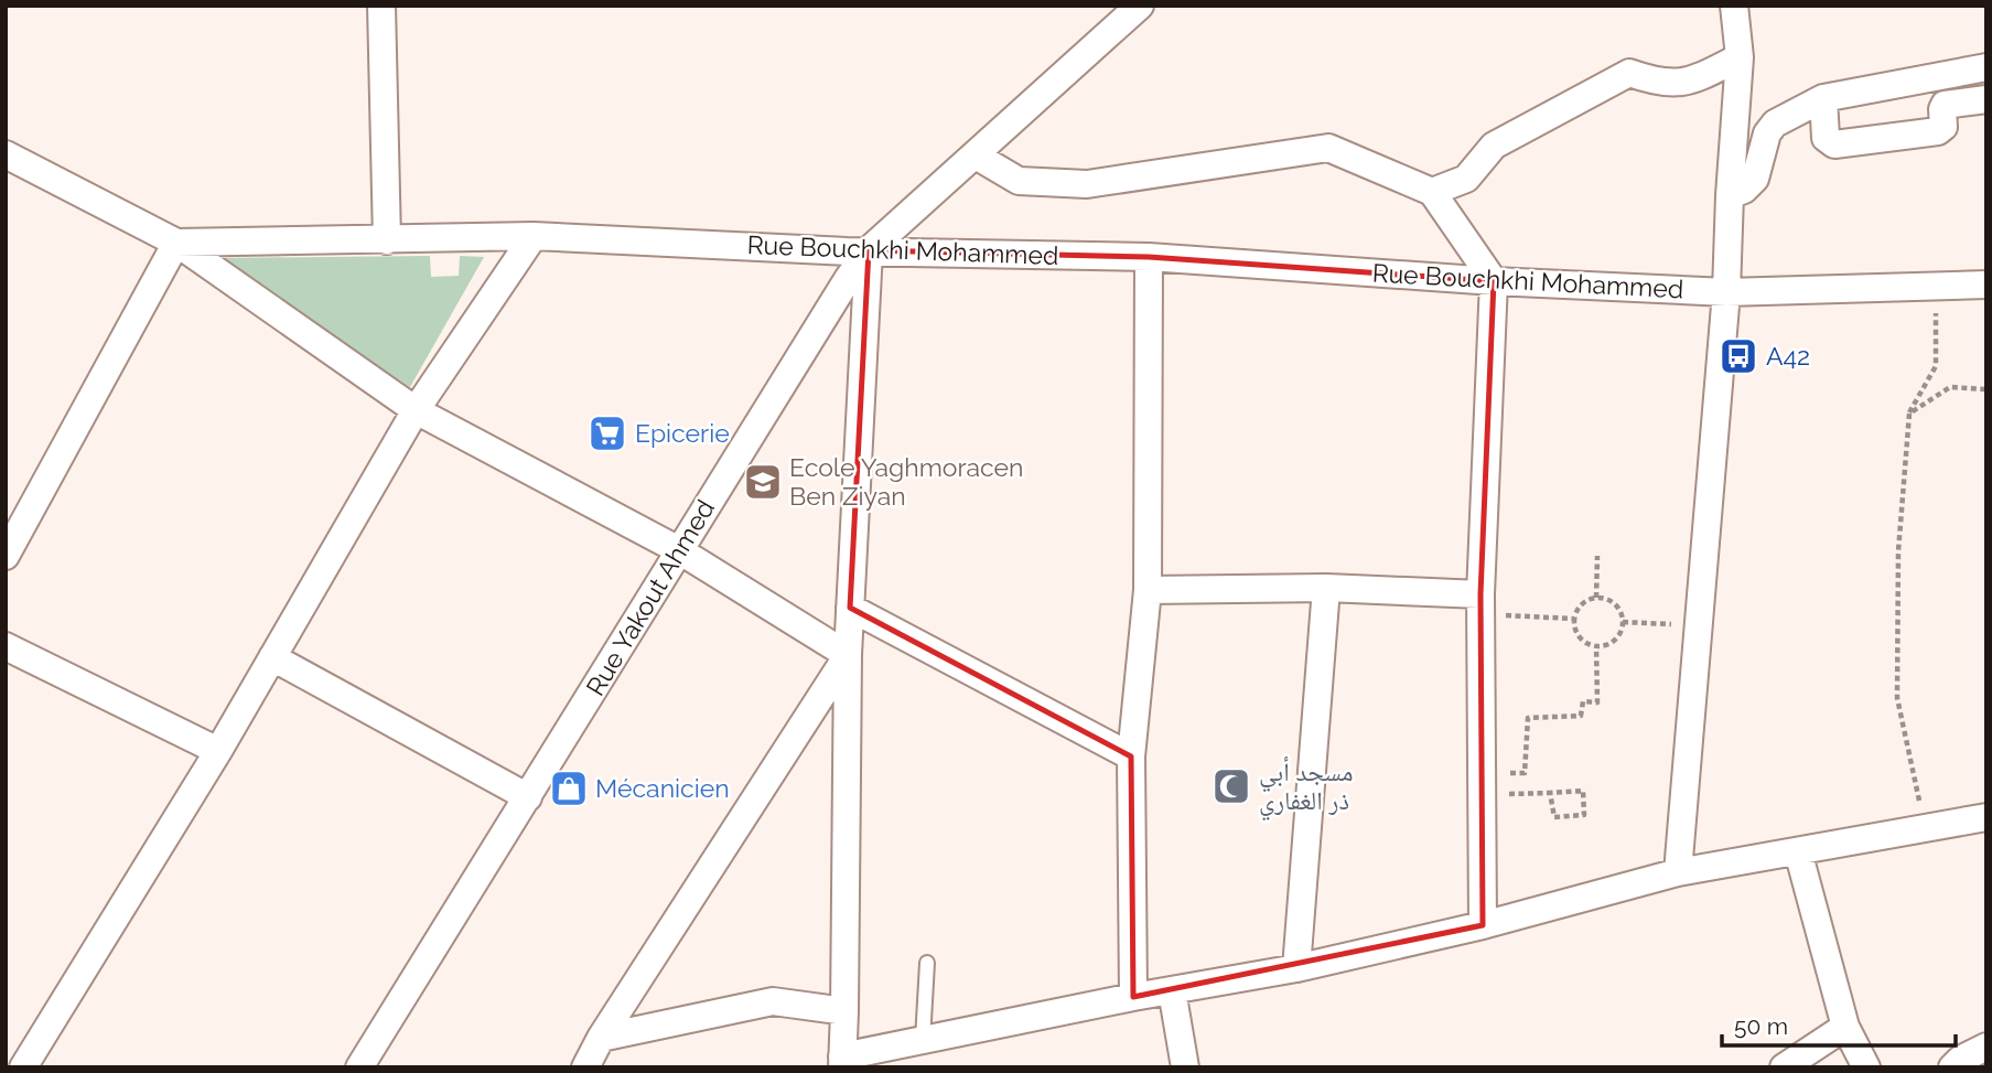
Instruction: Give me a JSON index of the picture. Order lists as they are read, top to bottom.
{
  "streets": {
    "street": ["Rue Bouchkhi Mohammed", "Rue Yakout Ahmed"]
  },
  "crossings": [
    ["Rue Bouchkhi Mohammed", "Rue Yakout Ahmed"]
  ],
  "places": {
    "bus stop": ["A42"],
    "supermarket": ["Epicerie"],
    "school or university": ["Ecole Yaghmoracen Ben Ziyan"],
    "mosque": ["مسجد أبي ذر الغفاري"],
    "shop": ["Mécanicien"]
  },
  "scale_bar": "50 m"
}
